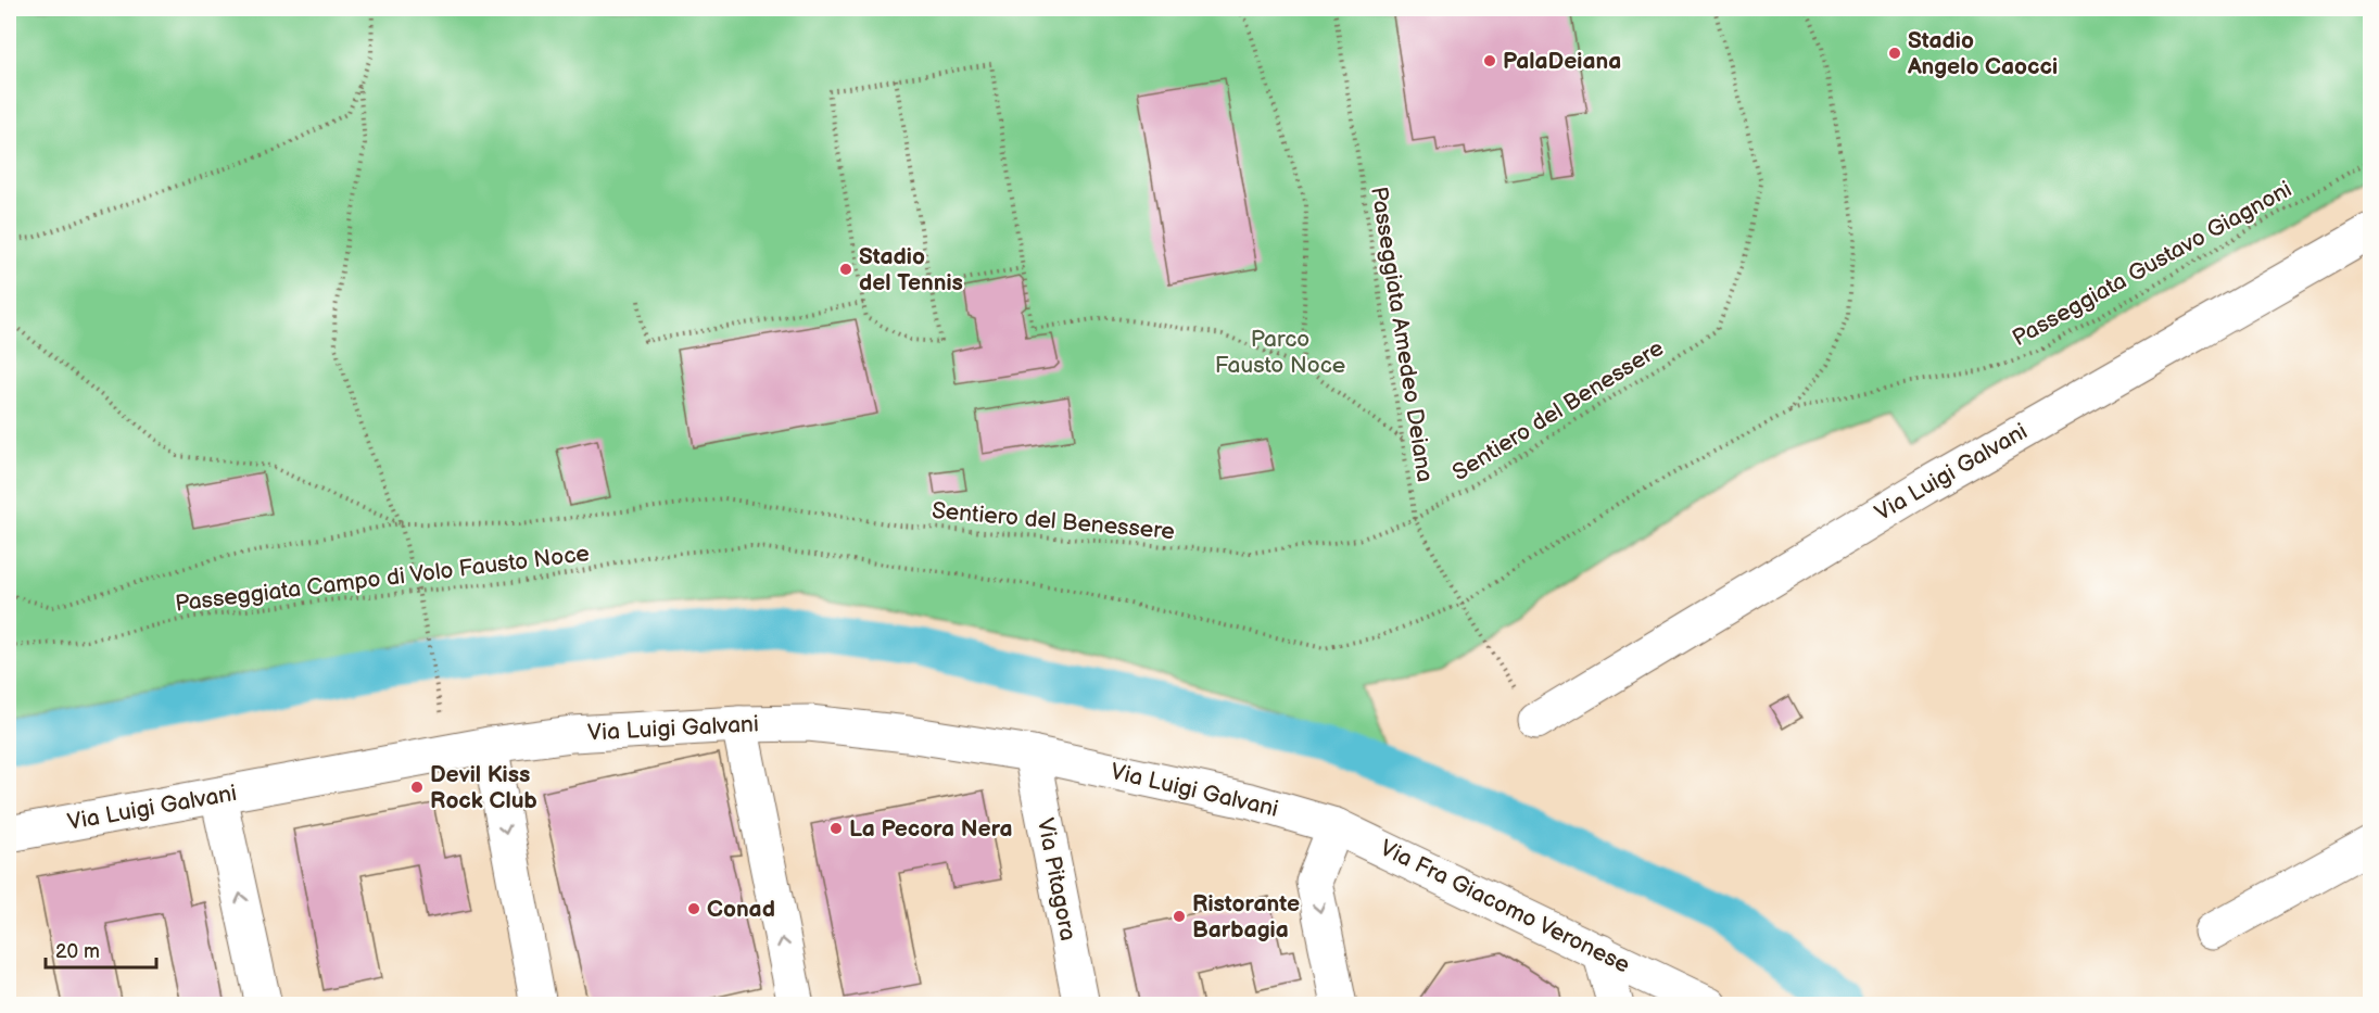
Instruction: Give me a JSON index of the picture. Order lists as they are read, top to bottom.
{
  "streets": {
    "street": ["Via Luigi Galvani", "Via Pitagora", "Via Fra Giacomo Veronese"],
    "path": [
      "Passeggiata Gustavo Giagnoni",
      "Passeggiata Amedeo Deiana",
      "Sentiero del Benessere",
      "Passeggiata Campo di Volo Fausto Noce"
    ]
  },
  "crossings": [
    ["Passeggiata Gustavo Giagnoni", "Passeggiata Campo di Volo Fausto Noce"],
    ["Passeggiata Amedeo Deiana", "Sentiero del Benessere"],
    ["Passeggiata Amedeo Deiana", "Via Luigi Galvani"],
    ["Passeggiata Amedeo Deiana", "Passeggiata Campo di Volo Fausto Noce"],
    ["Via Luigi Galvani", "Via Pitagora"],
    ["Via Luigi Galvani", "Via Fra Giacomo Veronese"]
  ],
  "parks": ["Parco Fausto Noce"],
  "places": [
    "Stadio Angelo Caocci",
    "PalaDeiana",
    "Stadio del Tennis",
    "Devil Kiss Rock Club",
    "La Pecora Nera",
    "Conad",
    "Ristorante Barbagia"
  ],
  "scale_bar": "20 m"
}
